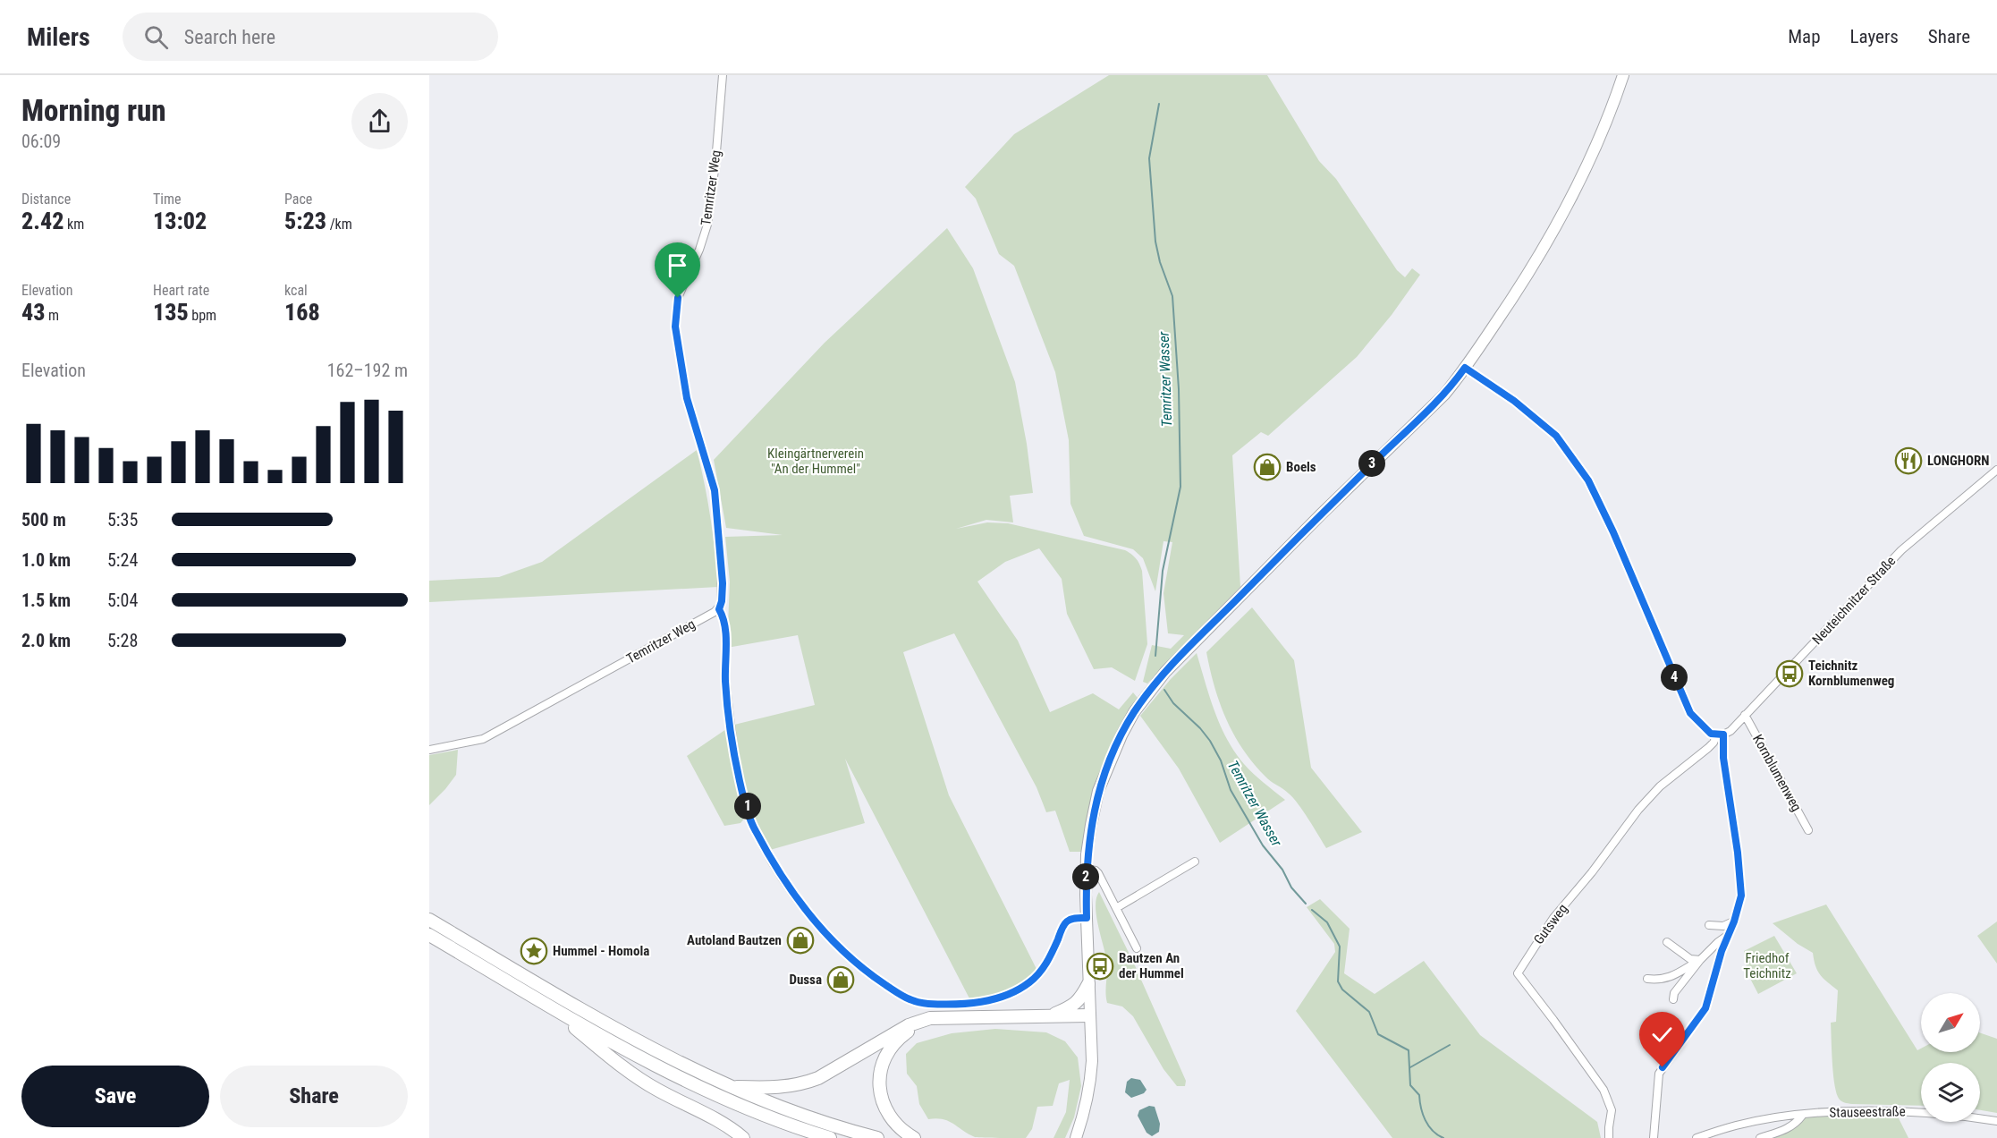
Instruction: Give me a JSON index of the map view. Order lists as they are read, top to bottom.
{
  "streets": {
    "street": [
      "Temritzer Weg",
      "Neuteichnitzer Straße",
      "Kornblumenweg",
      "Gutsweg",
      "Stauseestraße"
    ]
  },
  "crossings": [
    ["Neuteichnitzer Straße", "Kornblumenweg"],
    ["Neuteichnitzer Straße", "Gutsweg"]
  ],
  "water": ["Temritzer Wasser"],
  "parks": ["Kleingärtnerverein \"An der Hummel\"", "Friedhof Teichnitz"],
  "places": {
    "restaurant": ["LONGHORN"],
    "shop": ["Boels", "Autoland Bautzen", "Dussa"],
    "bus stop": ["Teichnitz Kornblumenweg", "Bautzen An der Hummel"],
    "place": ["Hummel - Homola"]
  },
  "north": "top right",
  "page": {
    "header": "Milers",
    "search": "Search here",
    "nav": ["Map", "Layers", "Share"],
    "heading": ["Morning run", "06:09"],
    "stats": [
      ["Distance", "2.42 km"],
      ["Time", "13:02"],
      ["Pace", "5:23 /km"],
      ["Elevation", "43 m"],
      ["Heart rate", "135 bpm"],
      ["kcal", "168"]
    ],
    "chart": ["Elevation", "162–192 m"],
    "pins": [
      "3",
      "4",
      "1",
      "2"
    ],
    "list": [
      {
        "name": "500 m",
        "note": "5:35"
      },
      {
        "name": "1.0 km",
        "note": "5:24"
      },
      {
        "name": "1.5 km",
        "note": "5:04"
      },
      {
        "name": "2.0 km",
        "note": "5:28"
      }
    ],
    "buttons": ["Save", "Share"]
  }
}
